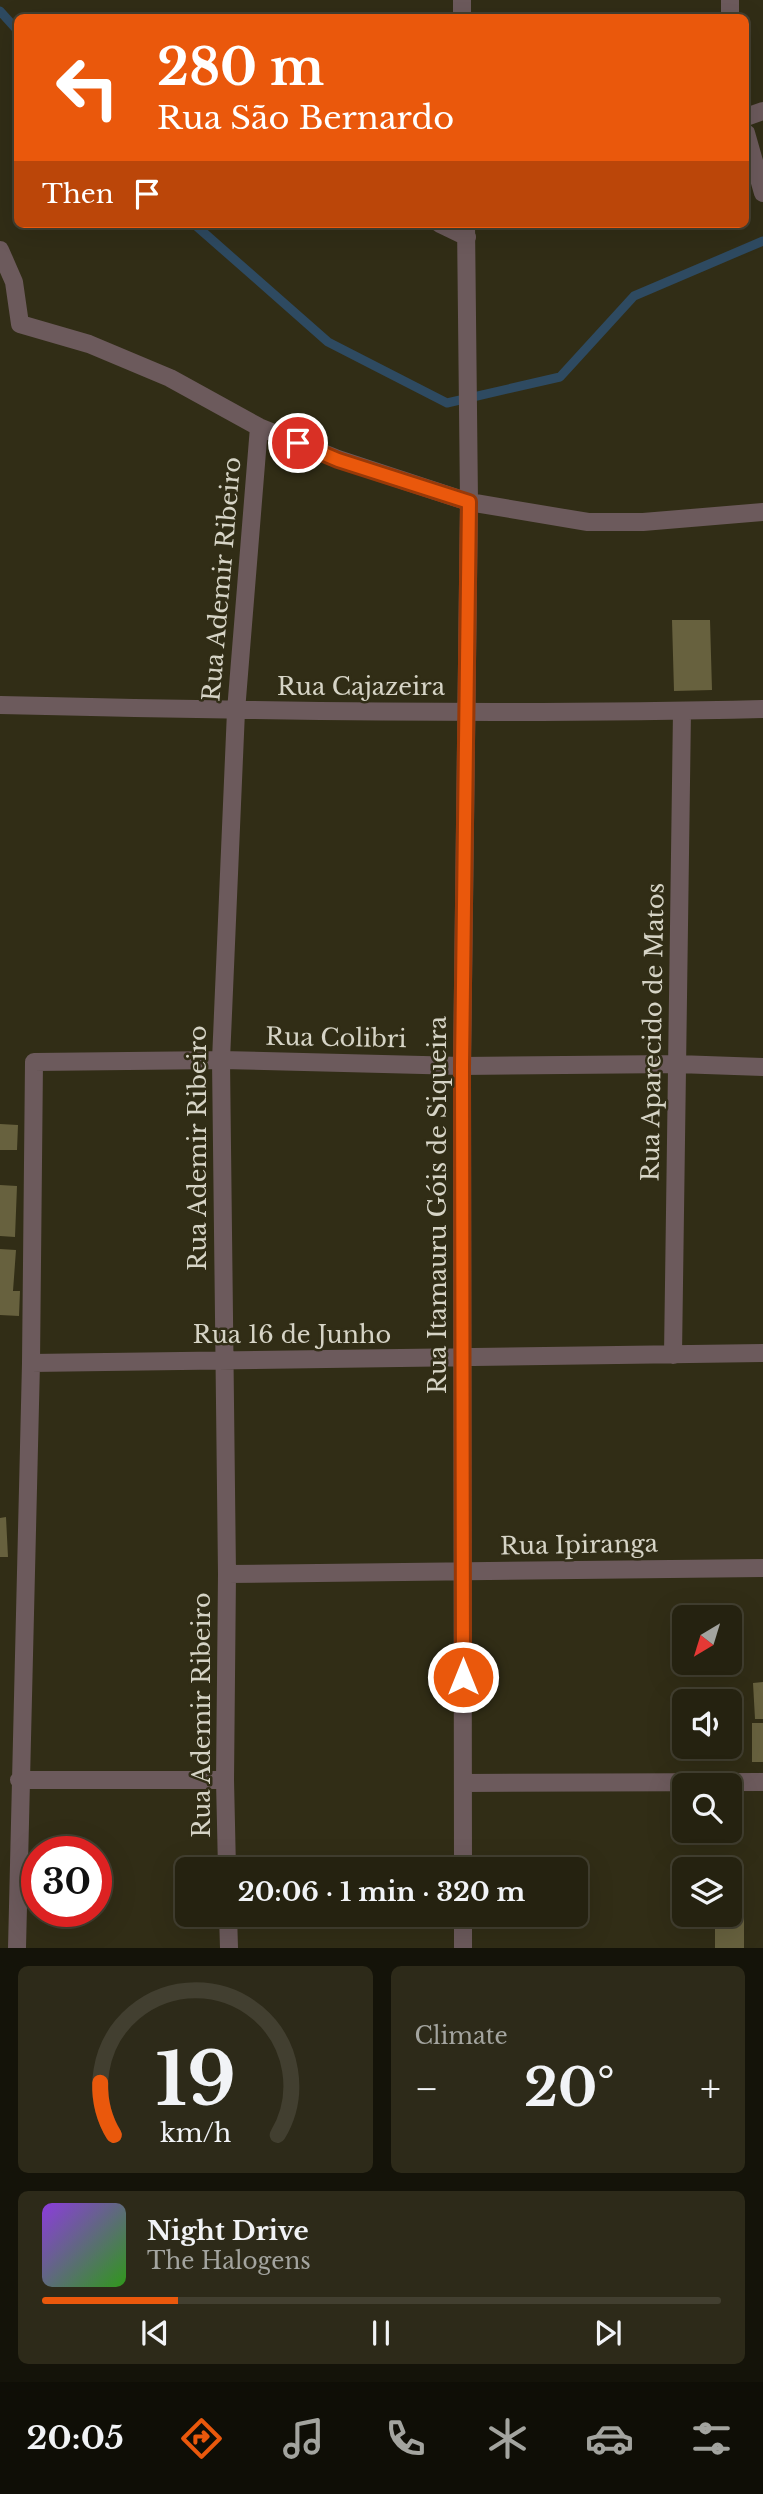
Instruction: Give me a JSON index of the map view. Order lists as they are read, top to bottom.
{
  "streets": {
    "street": [
      "Rua Ademir Ribeiro",
      "Rua Cajazeira",
      "Rua Aparecido de Matos",
      "Rua Colibri",
      "Rua Itamauru Góis de Siqueira",
      "Rua 16 de Junho",
      "Rua Ipiranga"
    ]
  },
  "crossings": [
    ["Rua Ademir Ribeiro", "Rua Cajazeira"],
    ["Rua Ademir Ribeiro", "Rua Colibri"],
    ["Rua Ademir Ribeiro", "Rua 16 de Junho"],
    ["Rua Ademir Ribeiro", "Rua Ipiranga"],
    ["Rua Cajazeira", "Rua Aparecido de Matos"],
    ["Rua Cajazeira", "Rua Itamauru Góis de Siqueira"],
    ["Rua Aparecido de Matos", "Rua Colibri"],
    ["Rua Aparecido de Matos", "Rua 16 de Junho"],
    ["Rua Colibri", "Rua Itamauru Góis de Siqueira"],
    ["Rua Colibri", "Rua 16 de Junho"],
    ["Rua Itamauru Góis de Siqueira", "Rua 16 de Junho"],
    ["Rua Itamauru Góis de Siqueira", "Rua Ipiranga"]
  ],
  "north": "bottom left",
  "page": {
    "turn": ["280 m", "Rua São Bernardo"],
    "then": "Then",
    "limit": "30",
    "trip": "20:06 · 1 min · 320 m",
    "tile": "Climate",
    "heat": ["−", "20°", "+"],
    "song": ["Night Drive", "The Halogens"],
    "tabs": "20:05",
    "gauge": ["19", "km/h"]
  }
}
